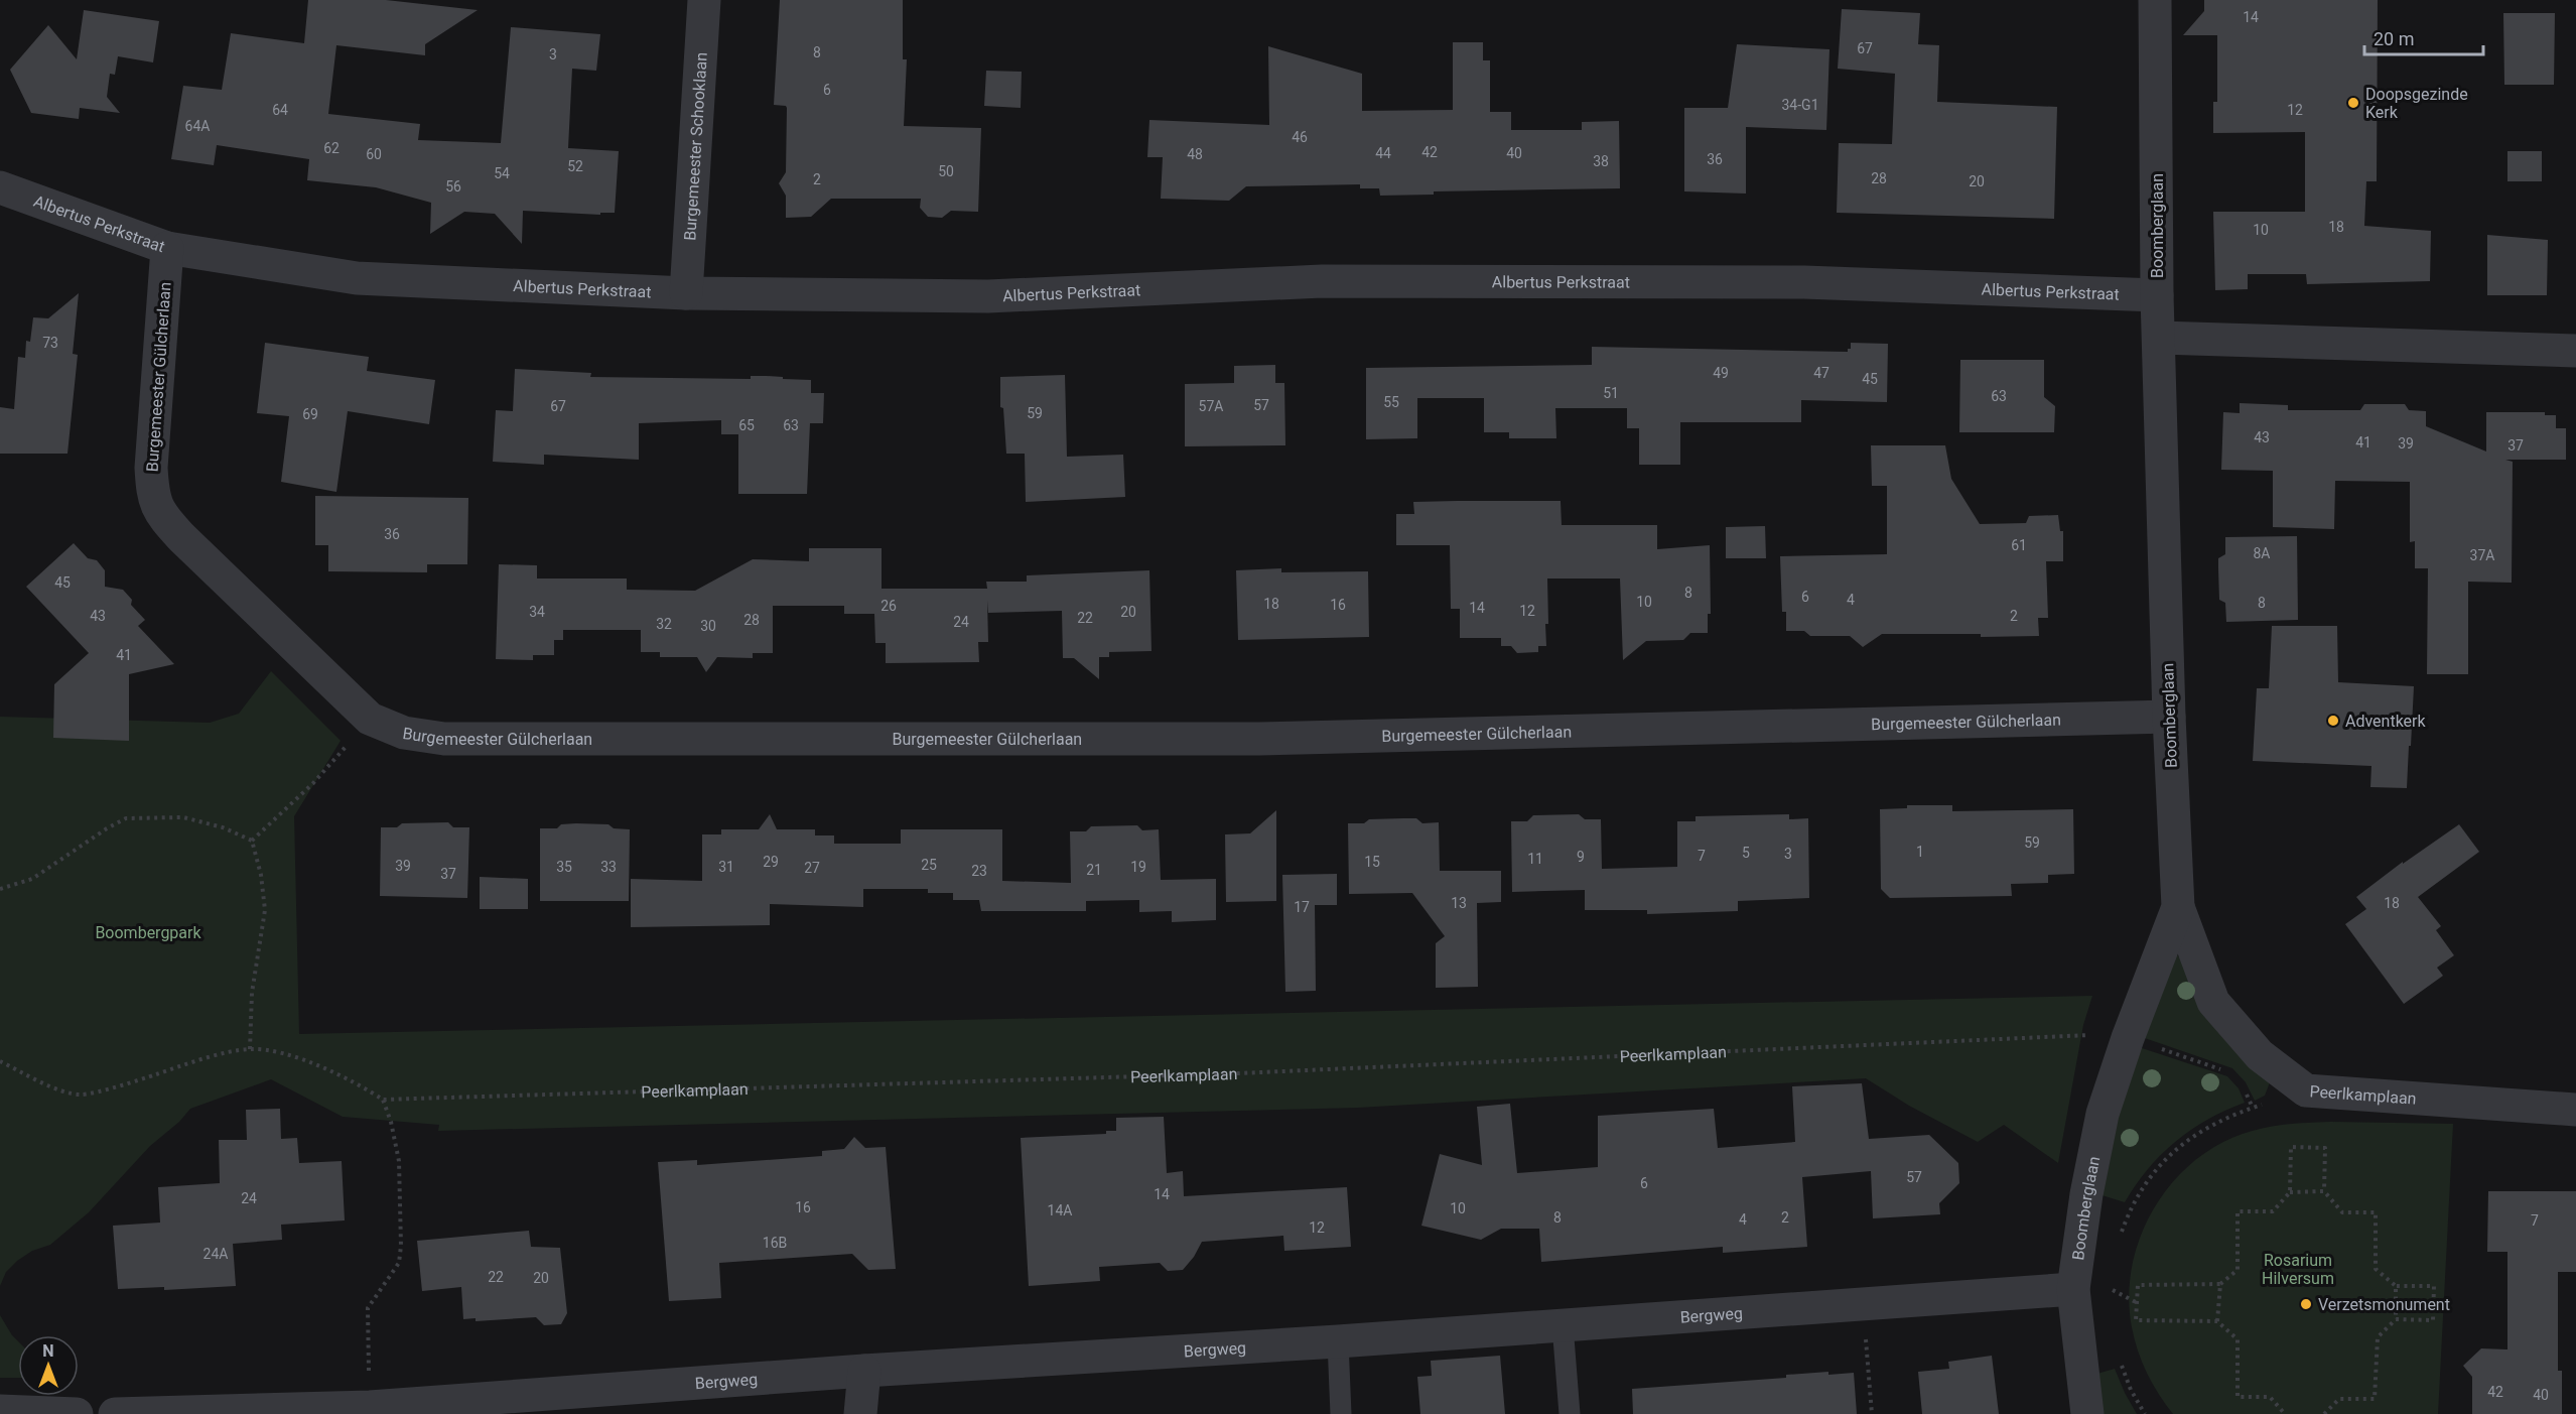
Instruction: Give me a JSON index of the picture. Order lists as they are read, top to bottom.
{
  "streets": {
    "street": [
      "Burgemeester Schooklaan",
      "Albertus Perkstraat",
      "Boomberglaan",
      "Burgemeester Gülcherlaan",
      "Peerlkamplaan",
      "Bergweg"
    ]
  },
  "crossings": [
    ["Burgemeester Schooklaan", "Albertus Perkstraat"],
    ["Albertus Perkstraat", "Boomberglaan"],
    ["Albertus Perkstraat", "Burgemeester Gülcherlaan"],
    ["Boomberglaan", "Burgemeester Gülcherlaan"],
    ["Boomberglaan", "Peerlkamplaan"],
    ["Boomberglaan", "Bergweg"]
  ],
  "parks": ["Boombergpark", "Rosarium Hilversum"],
  "places": ["Doopsgezinde Kerk", "Adventkerk", "Verzetsmonument"],
  "house_numbers": [
    "14",
    "67",
    "8",
    "3",
    "6",
    "34-G1",
    "64",
    "12",
    "64A",
    "46",
    "62",
    "42",
    "44",
    "40",
    "60",
    "48",
    "36",
    "38",
    "52",
    "50",
    "54",
    "28",
    "2",
    "20",
    "56",
    "18",
    "10",
    "73",
    "49",
    "47",
    "45",
    "51",
    "63",
    "55",
    "57",
    "67",
    "57A",
    "59",
    "69",
    "65",
    "63",
    "43",
    "41",
    "39",
    "37",
    "36",
    "61",
    "8A",
    "37A",
    "45",
    "8",
    "6",
    "4",
    "10",
    "8",
    "18",
    "16",
    "26",
    "14",
    "12",
    "34",
    "20",
    "43",
    "2",
    "22",
    "28",
    "24",
    "32",
    "30",
    "41",
    "59",
    "1",
    "5",
    "3",
    "7",
    "9",
    "11",
    "29",
    "15",
    "25",
    "39",
    "35",
    "33",
    "31",
    "19",
    "27",
    "21",
    "23",
    "37",
    "13",
    "18",
    "17",
    "57",
    "6",
    "14",
    "24",
    "16",
    "10",
    "14A",
    "8",
    "2",
    "4",
    "7",
    "12",
    "16B",
    "24A",
    "22",
    "20",
    "42",
    "40"
  ],
  "scale_bar": "20 m",
  "north": "top"
}
